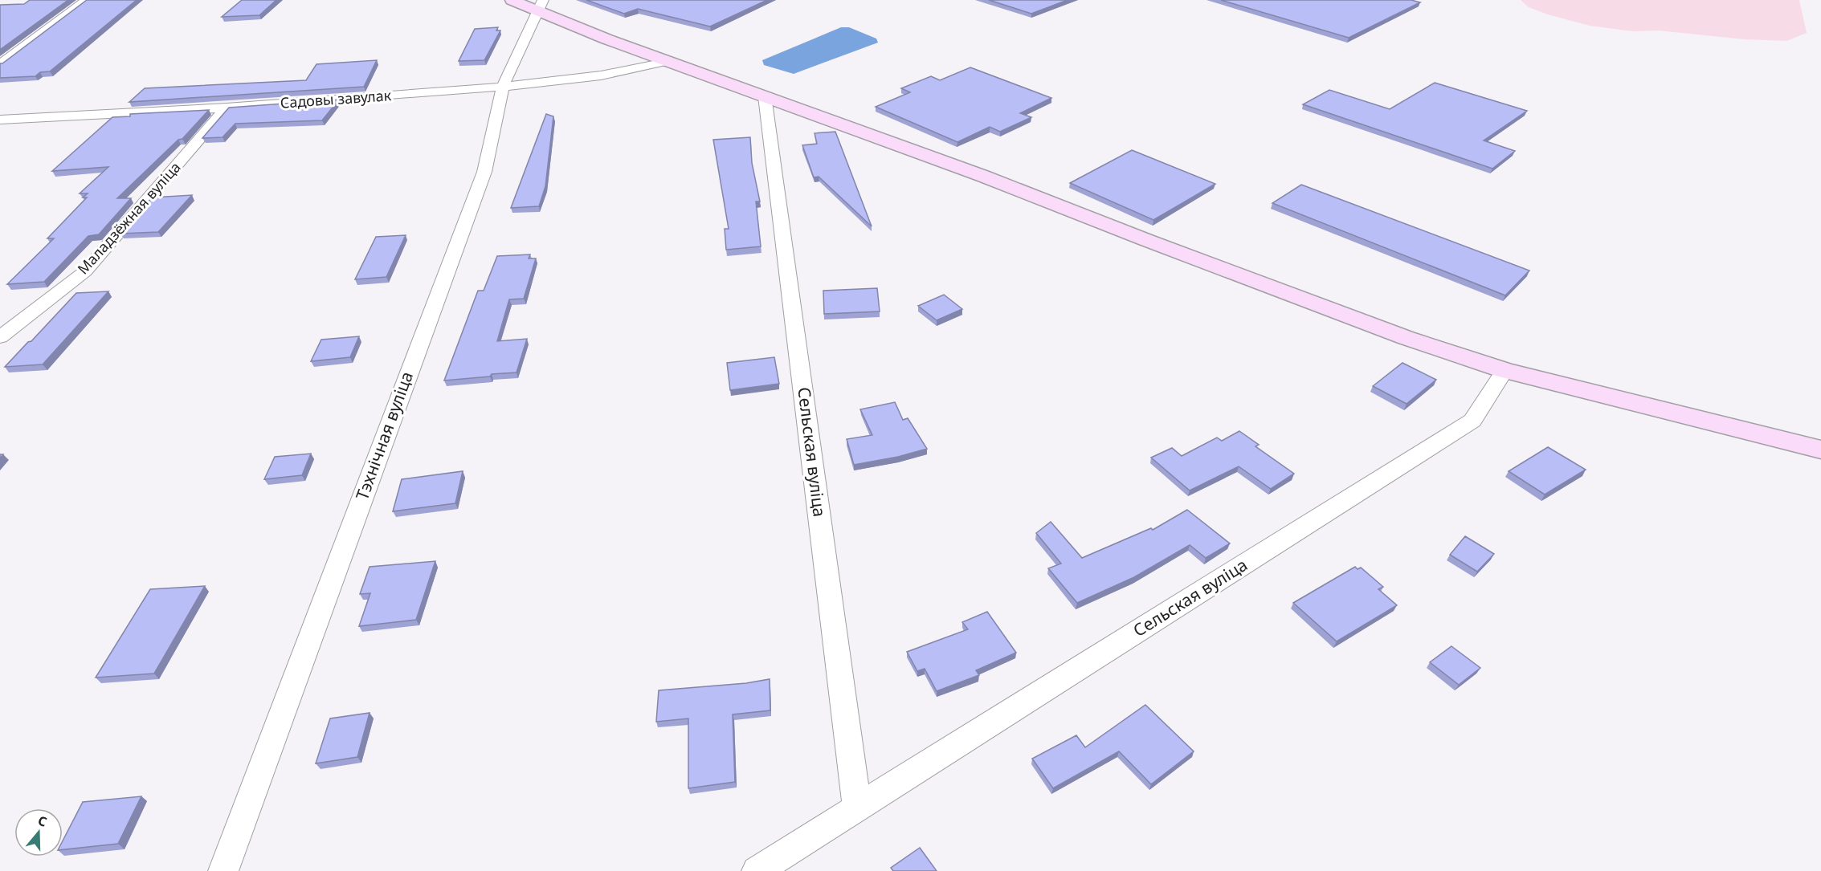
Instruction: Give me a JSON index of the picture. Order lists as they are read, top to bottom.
{
  "streets": {
    "street": [
      "Садовы завулак",
      "Маладзёжная вуліца",
      "Тэхнічная вуліца",
      "Сельская вуліца"
    ]
  },
  "crossings": [
    ["Садовы завулак", "Маладзёжная вуліца"],
    ["Садовы завулак", "Тэхнічная вуліца"]
  ],
  "north": "top"
}
